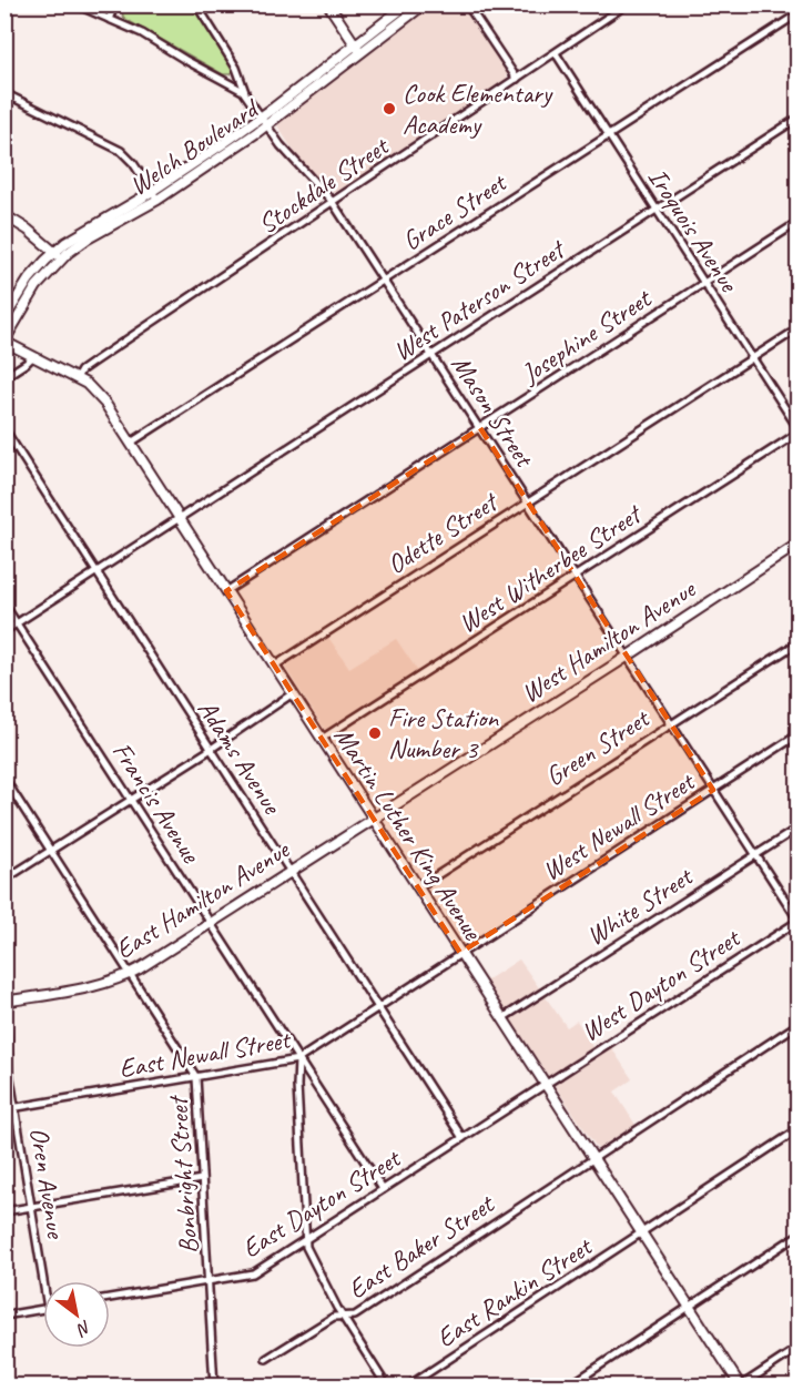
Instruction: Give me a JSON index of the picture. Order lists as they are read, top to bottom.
{
  "streets": {
    "street": [
      "Welch Boulevard",
      "Stockdale Street",
      "Grace Street",
      "Iroquois Avenue",
      "West Paterson Street",
      "Josephine Street",
      "Mason Street",
      "Odette Street",
      "West Witherbee Street",
      "West Hamilton Avenue",
      "Green Street",
      "Adams Avenue",
      "Francis Avenue",
      "West Newall Street",
      "Martin Luther King Avenue",
      "East Hamilton Avenue",
      "White Street",
      "West Dayton Street",
      "East Newall Street",
      "Bonbright Street",
      "Oren Avenue",
      "East Dayton Street",
      "East Baker Street",
      "East Rankin Street"
    ]
  },
  "crossings": [
    ["Welch Boulevard", "Mason Street"],
    ["Welch Boulevard", "Martin Luther King Avenue"],
    ["Stockdale Street", "Iroquois Avenue"],
    ["Stockdale Street", "Mason Street"],
    ["Stockdale Street", "Martin Luther King Avenue"],
    ["Grace Street", "Iroquois Avenue"],
    ["Grace Street", "Mason Street"],
    ["Grace Street", "Martin Luther King Avenue"],
    ["Iroquois Avenue", "West Paterson Street"],
    ["Iroquois Avenue", "Josephine Street"],
    ["Iroquois Avenue", "Odette Street"],
    ["Iroquois Avenue", "West Witherbee Street"],
    ["West Paterson Street", "Mason Street"],
    ["West Paterson Street", "Adams Avenue"],
    ["West Paterson Street", "Francis Avenue"],
    ["West Paterson Street", "Martin Luther King Avenue"],
    ["Josephine Street", "Mason Street"],
    ["Josephine Street", "Martin Luther King Avenue"],
    ["Mason Street", "Odette Street"],
    ["Mason Street", "West Witherbee Street"],
    ["Mason Street", "West Hamilton Avenue"],
    ["Mason Street", "Green Street"],
    ["Mason Street", "West Newall Street"],
    ["Mason Street", "White Street"],
    ["Mason Street", "West Dayton Street"],
    ["Odette Street", "Martin Luther King Avenue"],
    ["West Witherbee Street", "Martin Luther King Avenue"],
    ["West Hamilton Avenue", "Martin Luther King Avenue"],
    ["West Hamilton Avenue", "East Hamilton Avenue"],
    ["Green Street", "Martin Luther King Avenue"],
    ["Adams Avenue", "East Hamilton Avenue"],
    ["Adams Avenue", "East Newall Street"],
    ["Adams Avenue", "East Dayton Street"],
    ["Francis Avenue", "East Hamilton Avenue"],
    ["Francis Avenue", "East Newall Street"],
    ["Francis Avenue", "East Dayton Street"],
    ["West Newall Street", "Martin Luther King Avenue"],
    ["West Newall Street", "East Newall Street"],
    ["Martin Luther King Avenue", "East Hamilton Avenue"],
    ["Martin Luther King Avenue", "White Street"],
    ["Martin Luther King Avenue", "West Dayton Street"],
    ["Martin Luther King Avenue", "East Newall Street"],
    ["Martin Luther King Avenue", "East Dayton Street"],
    ["Martin Luther King Avenue", "East Baker Street"],
    ["Martin Luther King Avenue", "East Rankin Street"],
    ["East Hamilton Avenue", "Bonbright Street"],
    ["East Hamilton Avenue", "Oren Avenue"],
    ["West Dayton Street", "East Dayton Street"],
    ["East Newall Street", "Bonbright Street"],
    ["East Newall Street", "Oren Avenue"],
    ["Bonbright Street", "East Dayton Street"]
  ],
  "places": ["Cook Elementary Academy", "Fire Station Number 3"],
  "north": "bottom right"
}
